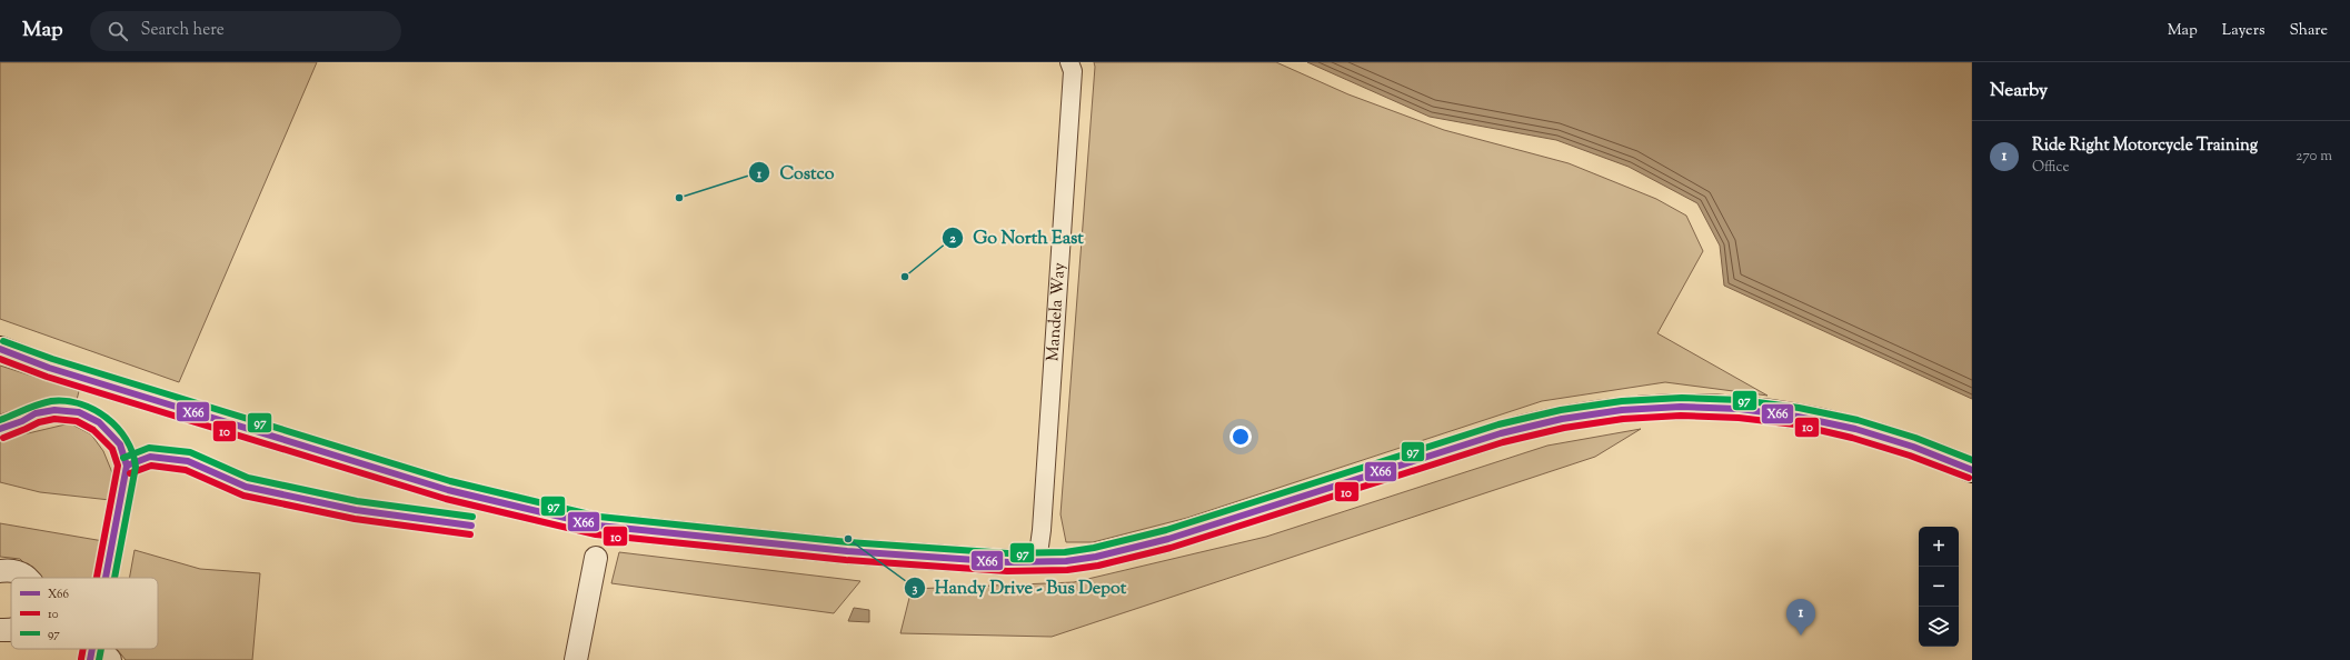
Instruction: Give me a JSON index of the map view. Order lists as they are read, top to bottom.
{
  "streets": {
    "street": ["Mandela Way"]
  },
  "places": ["Costco", "Go North East", "Handy Drive - Bus Depot"],
  "lines": ["transit line 97", "transit line X66", "transit line 10"],
  "legend": ["X66", "10", "97"],
  "page": {
    "header": "Map",
    "search": "Search here",
    "nav": ["Map", "Layers", "Share"],
    "heading": "Nearby",
    "list": [
      {
        "mark": "1",
        "name": "Ride Right Motorcycle Training",
        "note": "Office",
        "value": "270 m"
      }
    ],
    "map_buttons": ["+", "−"],
    "pins": "1"
  }
}
